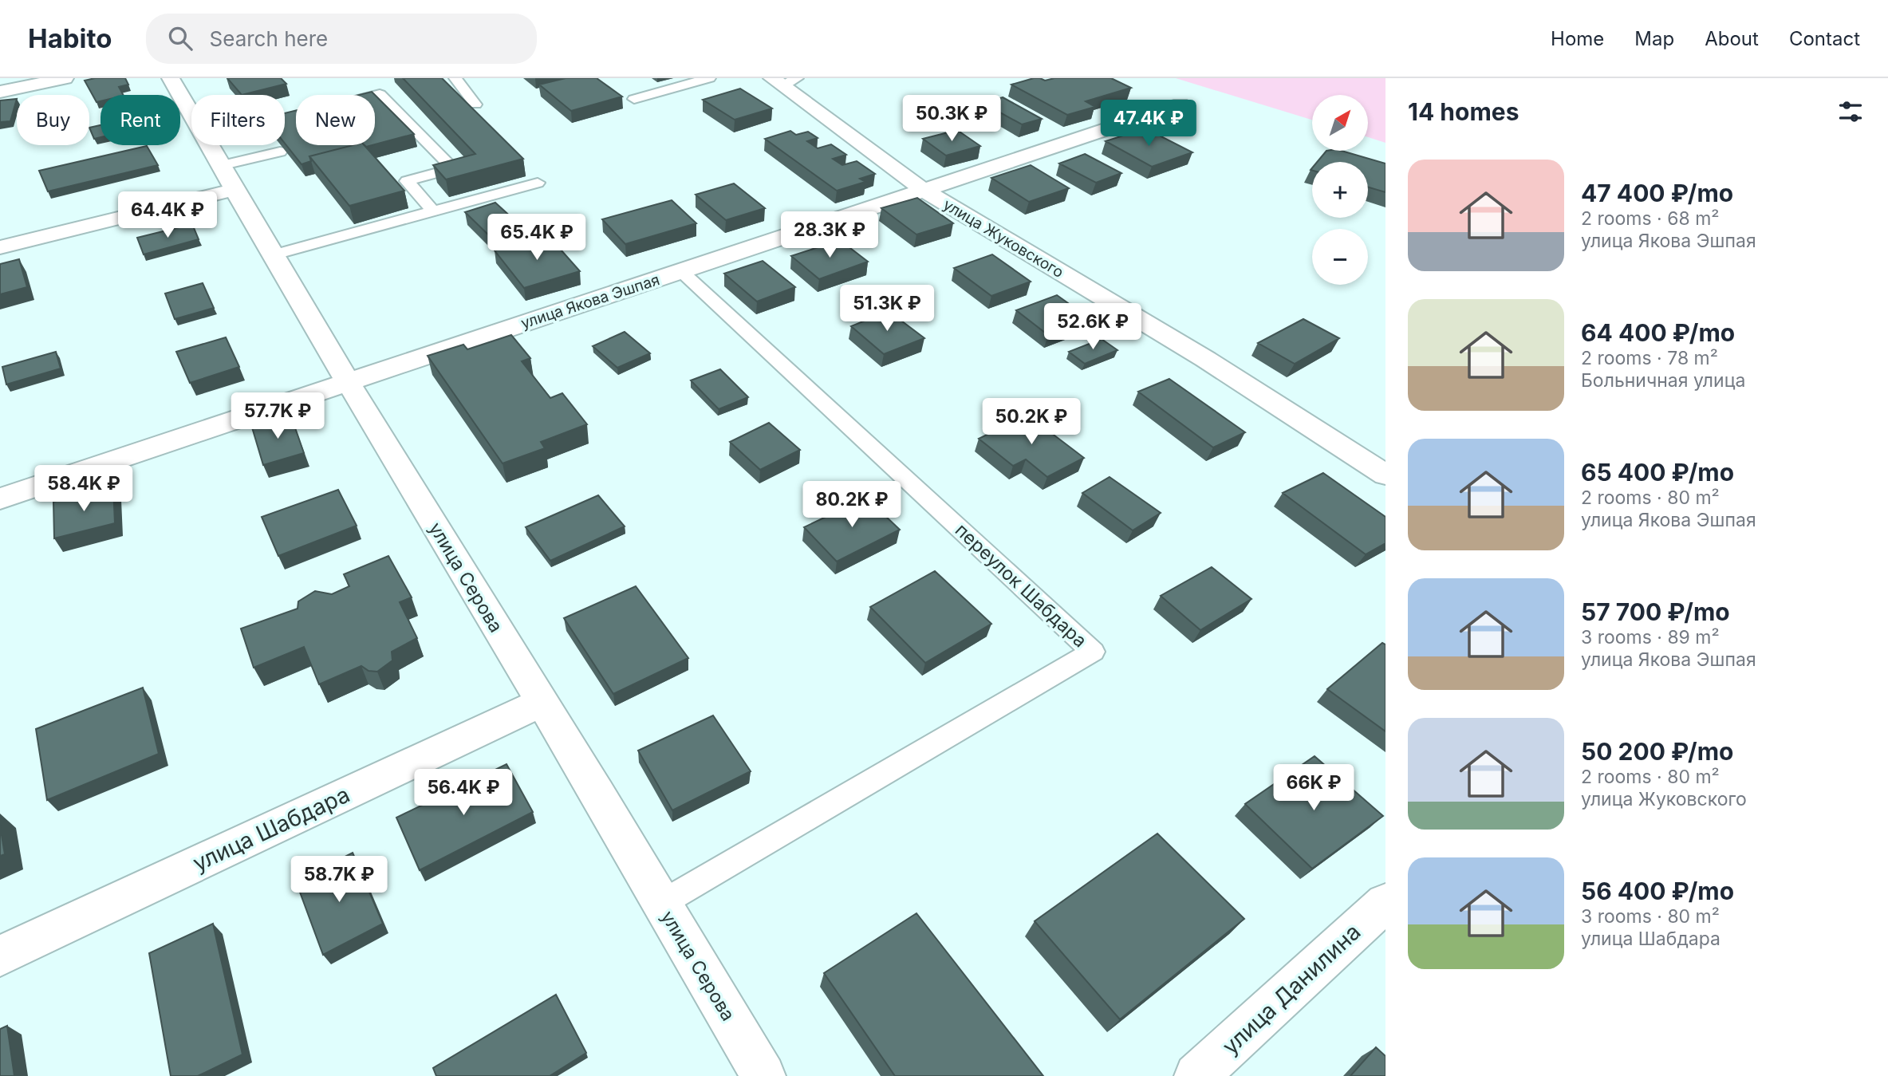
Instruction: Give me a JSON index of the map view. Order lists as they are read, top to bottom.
{
  "streets": {
    "street": [
      "улица Жуковского",
      "улица Якова Эшпая",
      "улица Серова",
      "улица Шабдара",
      "улица Данилина"
    ],
    "lane": ["переулок Шабдара"]
  },
  "crossings": [
    ["улица Жуковского", "улица Якова Эшпая"],
    ["улица Якова Эшпая", "улица Серова"],
    ["улица Якова Эшпая", "переулок Шабдара"],
    ["улица Серова", "переулок Шабдара"],
    ["улица Серова", "улица Шабдара"]
  ],
  "north": "top right",
  "page": {
    "header": "Habito",
    "search": "Search here",
    "nav": [
      "Home",
      "Map",
      "About",
      "Contact"
    ],
    "heading": "14 homes",
    "map_buttons": ["+", "−"],
    "price": [
      "50.3K ₽",
      "47.4K ₽",
      "64.4K ₽",
      "28.3K ₽",
      "65.4K ₽",
      "51.3K ₽",
      "52.6K ₽",
      "57.7K ₽",
      "50.2K ₽",
      "58.4K ₽",
      "80.2K ₽",
      "66K ₽",
      "56.4K ₽",
      "58.7K ₽"
    ],
    "chip": [
      "Buy",
      "Rent",
      "Filters",
      "New"
    ],
    "list": [
      {
        "name": "47 400 ₽/mo",
        "note": "2 rooms · 68 m² · улица Якова Эшпая"
      },
      {
        "name": "64 400 ₽/mo",
        "note": "2 rooms · 78 m² · Больничная улица"
      },
      {
        "name": "65 400 ₽/mo",
        "note": "2 rooms · 80 m² · улица Якова Эшпая"
      },
      {
        "name": "57 700 ₽/mo",
        "note": "3 rooms · 89 m² · улица Якова Эшпая"
      },
      {
        "name": "50 200 ₽/mo",
        "note": "2 rooms · 80 m² · улица Жуковского"
      },
      {
        "name": "56 400 ₽/mo",
        "note": "3 rooms · 80 m² · улица Шабдара"
      }
    ]
  }
}
